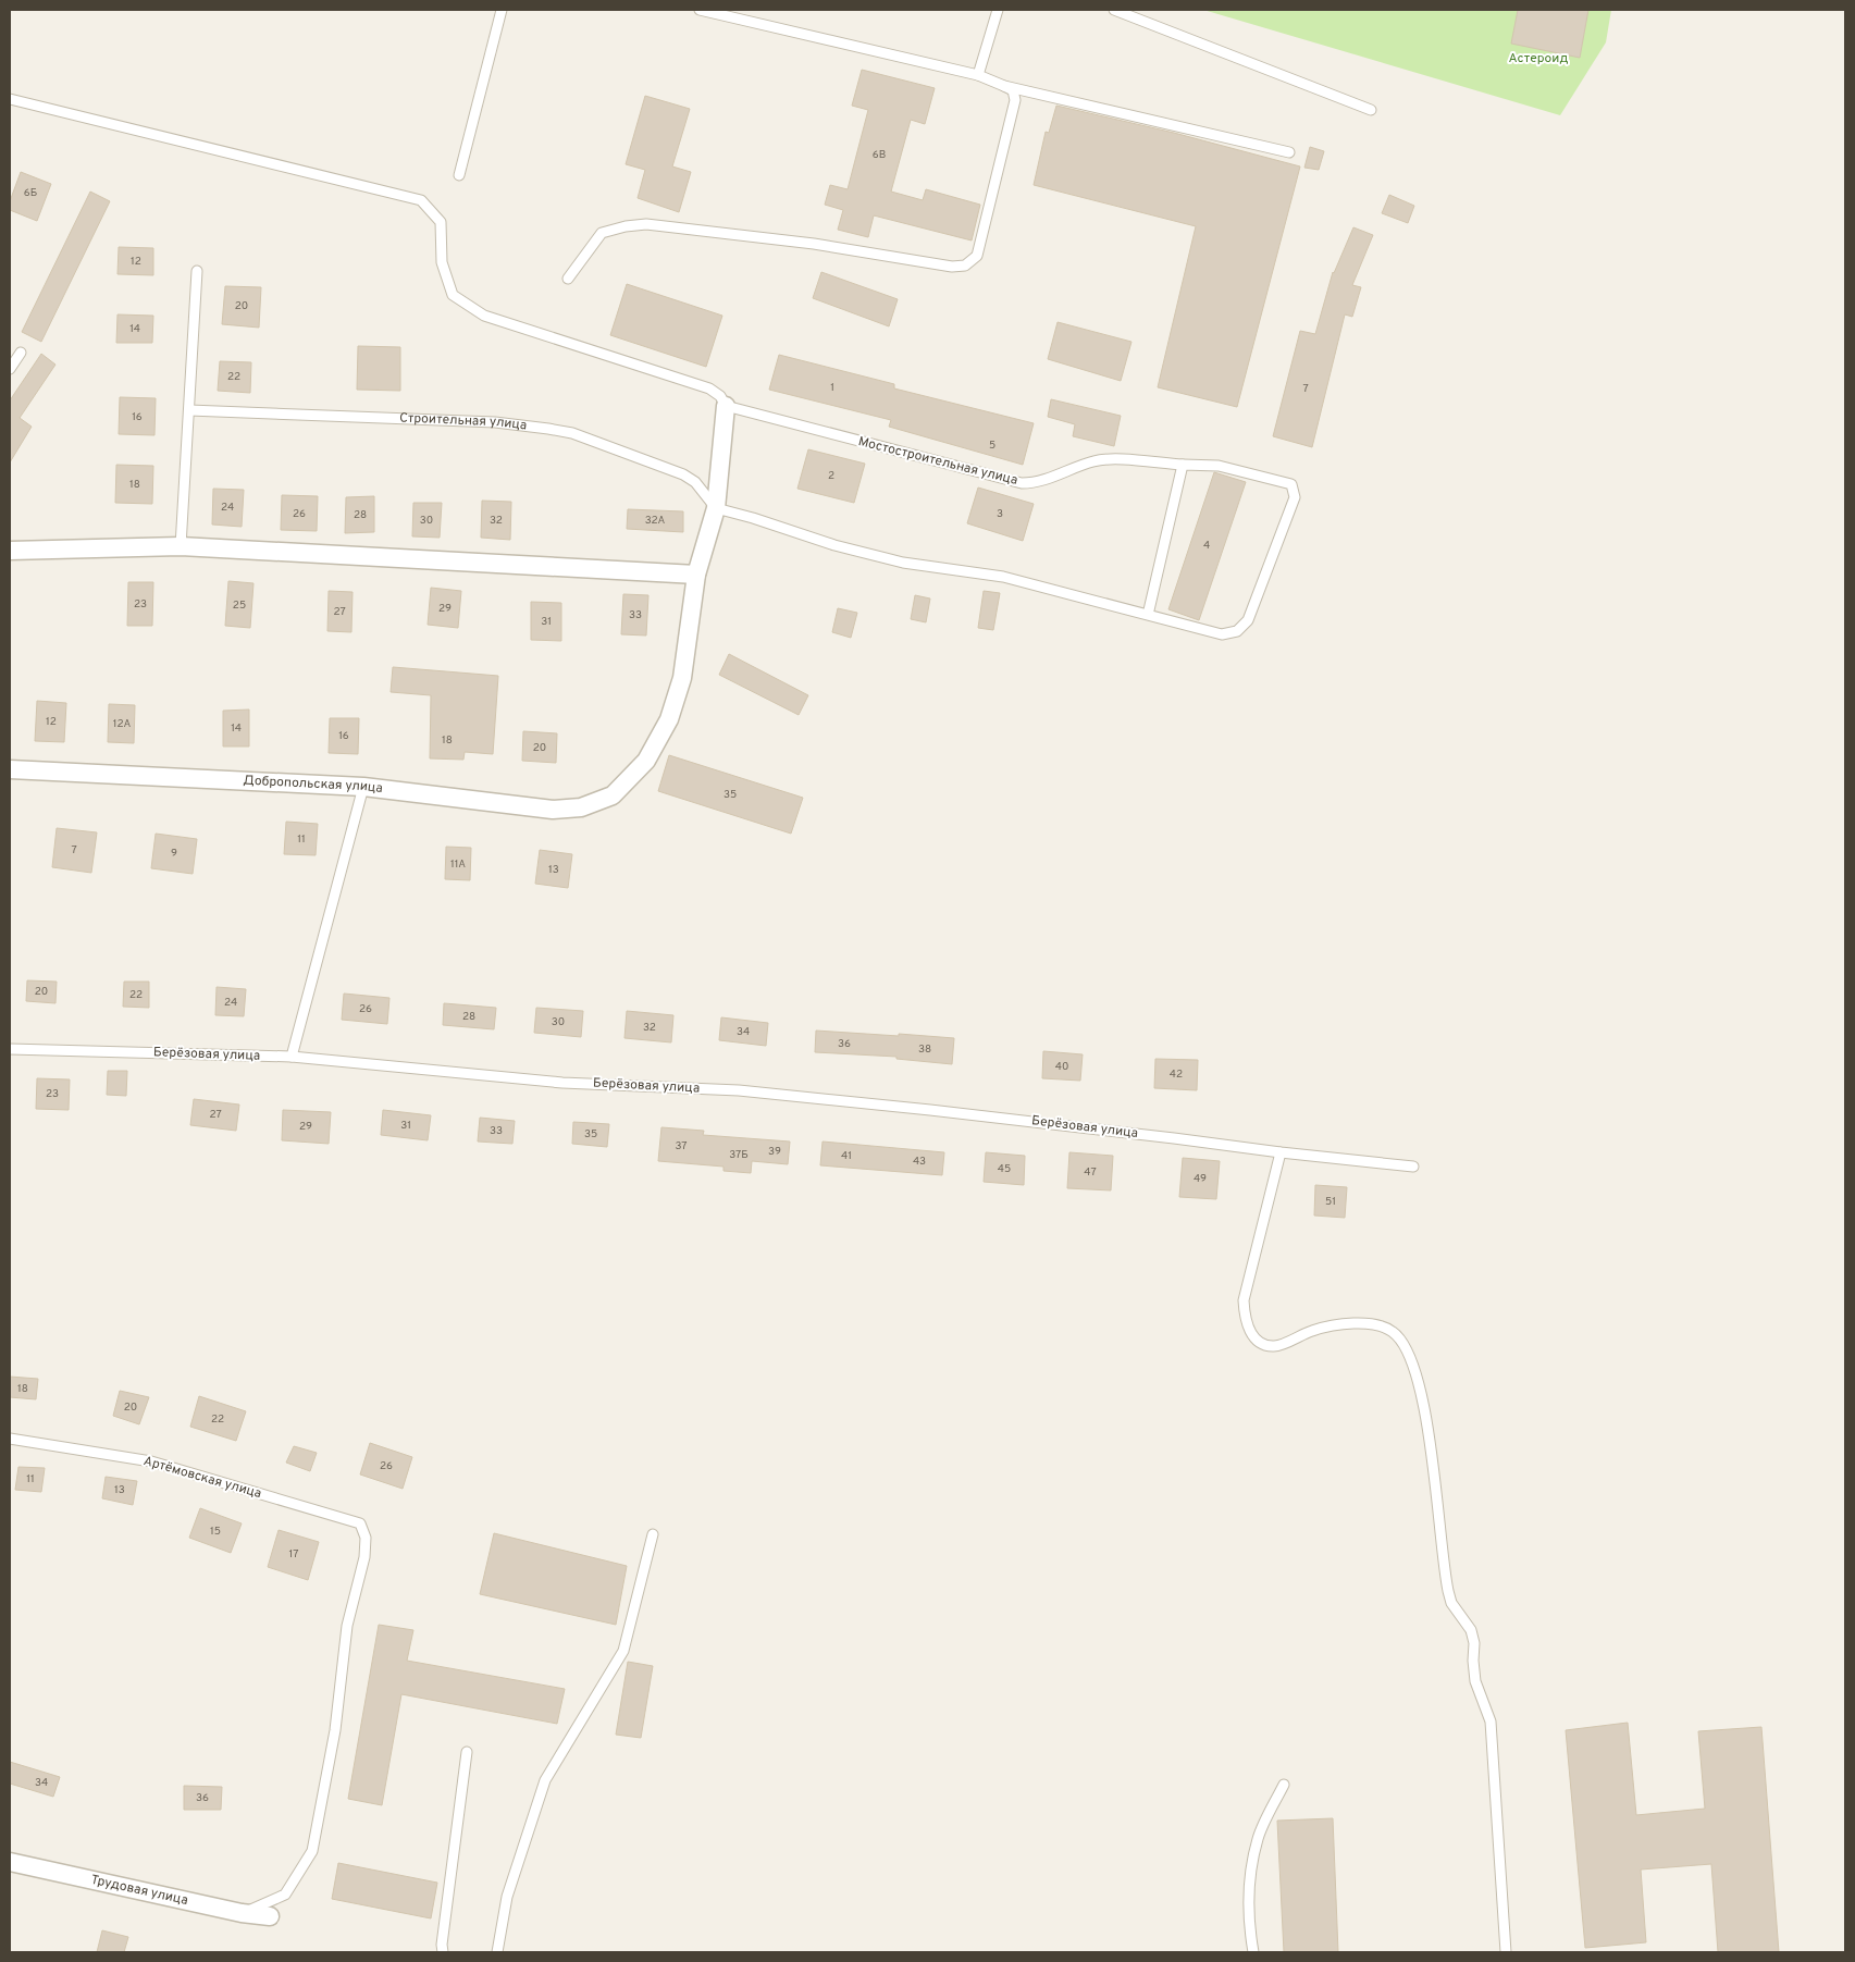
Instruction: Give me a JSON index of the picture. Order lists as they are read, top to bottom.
{
  "streets": {
    "street": ["Добропольская улица", "Трудовая улица"],
    "lane": [
      "Строительная улица",
      "Мостостроительная улица",
      "Берёзовая улица",
      "Артёмовская улица"
    ]
  },
  "crossings": [
    ["Артёмовская улица", "Трудовая улица"]
  ],
  "parks": ["Астероид"],
  "house_numbers": [
    "6В",
    "6Б",
    "12",
    "20",
    "14",
    "22",
    "1",
    "7",
    "16",
    "5",
    "2",
    "18",
    "24",
    "26",
    "3",
    "28",
    "30",
    "32",
    "32А",
    "4",
    "23",
    "25",
    "29",
    "27",
    "33",
    "31",
    "12",
    "12А",
    "14",
    "16",
    "18",
    "20",
    "35",
    "11",
    "7",
    "9",
    "11А",
    "13",
    "20",
    "22",
    "24",
    "26",
    "28",
    "30",
    "32",
    "34",
    "36",
    "38",
    "40",
    "42",
    "23",
    "27",
    "31",
    "29",
    "33",
    "35",
    "37",
    "39",
    "37Б",
    "41",
    "43",
    "45",
    "47",
    "49",
    "51",
    "18",
    "20",
    "22",
    "26",
    "11",
    "13",
    "15",
    "17",
    "34",
    "36"
  ]
}
